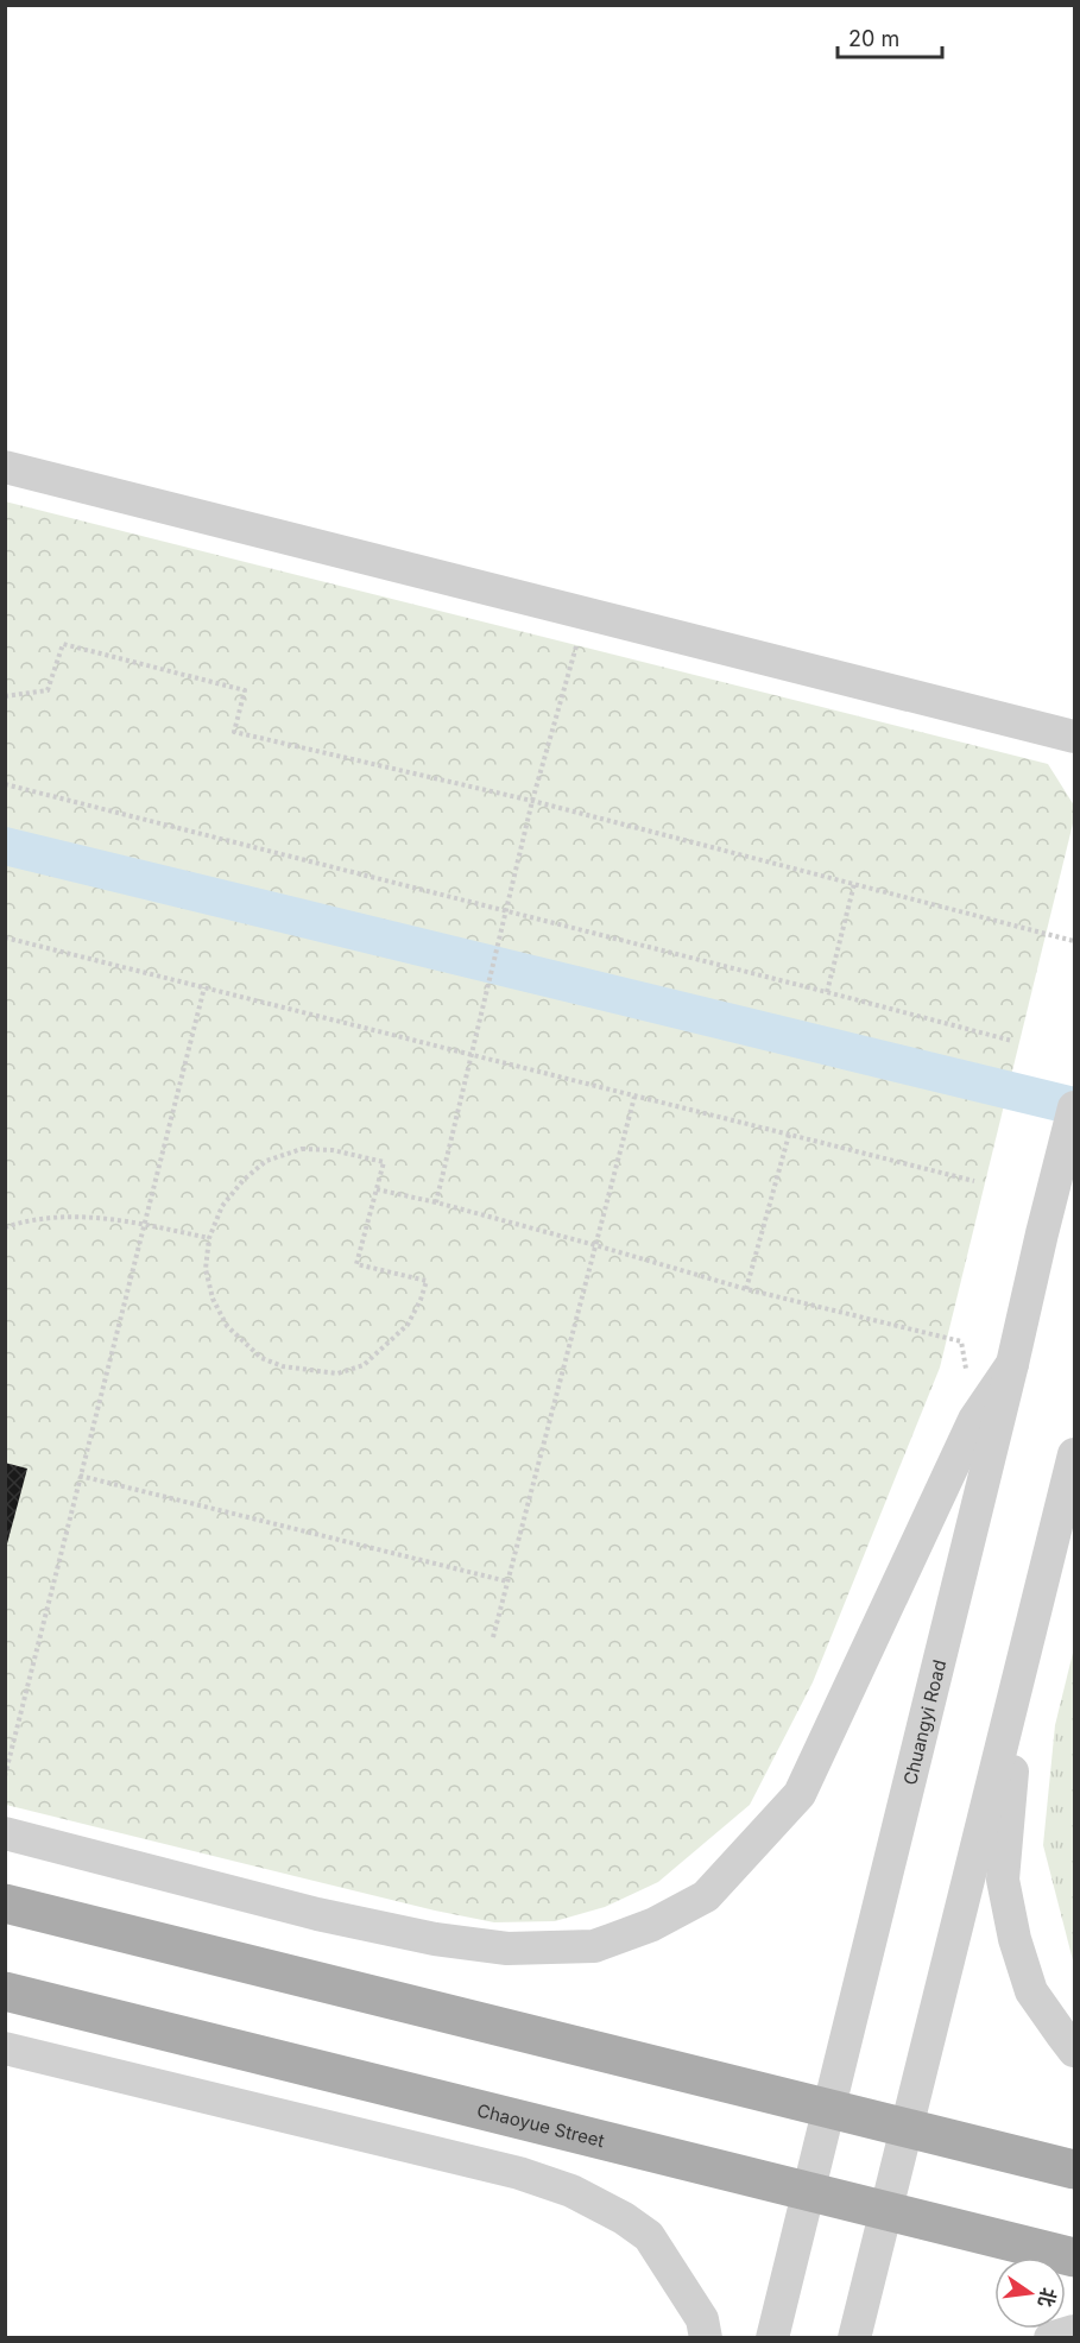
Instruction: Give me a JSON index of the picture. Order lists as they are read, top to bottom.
{
  "streets": {
    "main road": ["Chaoyue Street"],
    "street": ["Chuangyi Road"]
  },
  "crossings": [
    ["Chuangyi Road", "Chaoyue Street"]
  ],
  "scale_bar": "20 m",
  "north": "right"
}
